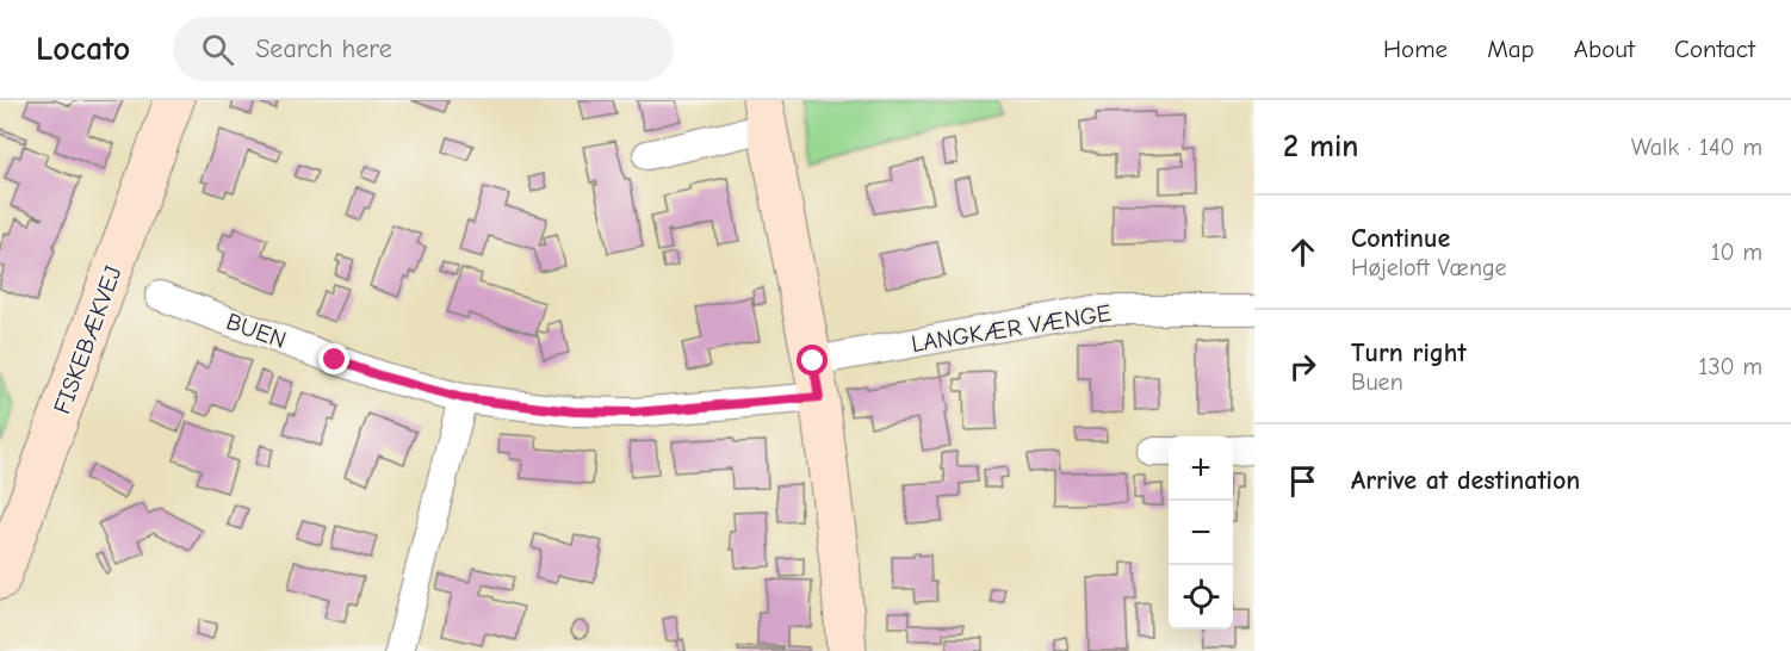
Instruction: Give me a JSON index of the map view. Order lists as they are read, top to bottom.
{
  "streets": {
    "street": ["LANGKÆR VÆNGE", "BUEN", "FISKEBÆKVEJ"]
  },
  "crossings": [
    ["LANGKÆR VÆNGE", "BUEN"]
  ],
  "page": {
    "header": "Locato",
    "search": "Search here",
    "nav": [
      "Home",
      "Map",
      "About",
      "Contact"
    ],
    "heading": ["2 min", "Walk · 140 m"],
    "list": [
      ["Continue", "Højeloft Vænge", "10 m"],
      ["Turn right", "Buen", "130 m"],
      "Arrive at destination"
    ],
    "map_buttons": ["+", "−"]
  }
}
